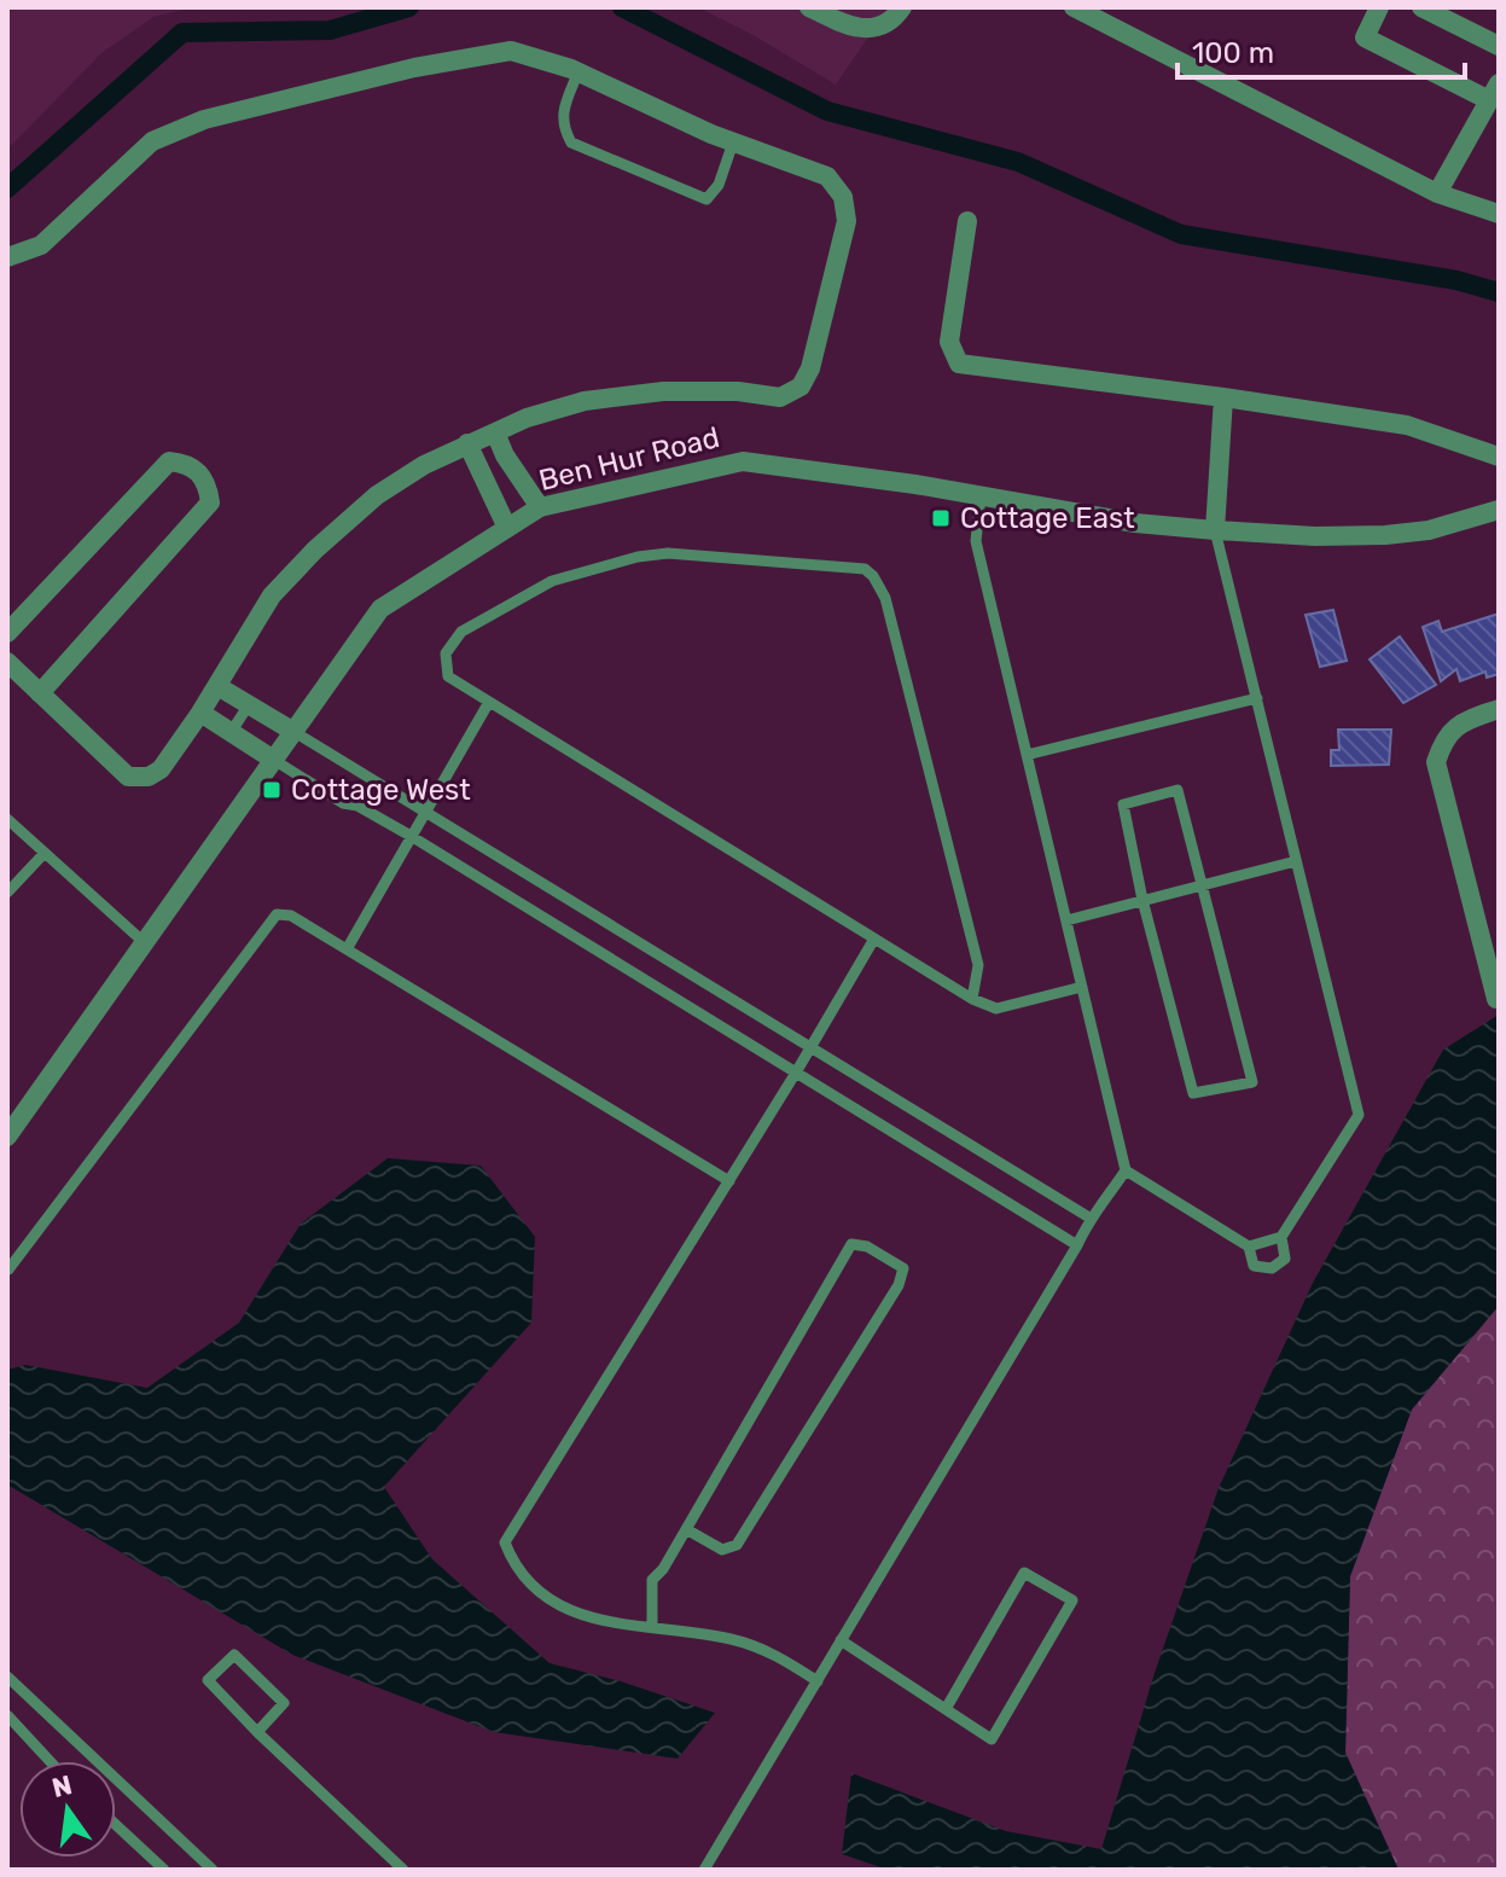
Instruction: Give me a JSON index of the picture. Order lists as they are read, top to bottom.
{
  "streets": {
    "street": ["Ben Hur Road"]
  },
  "places": {
    "transit": ["Cottage East", "Cottage West"]
  },
  "scale_bar": "100 m",
  "north": "top"
}
